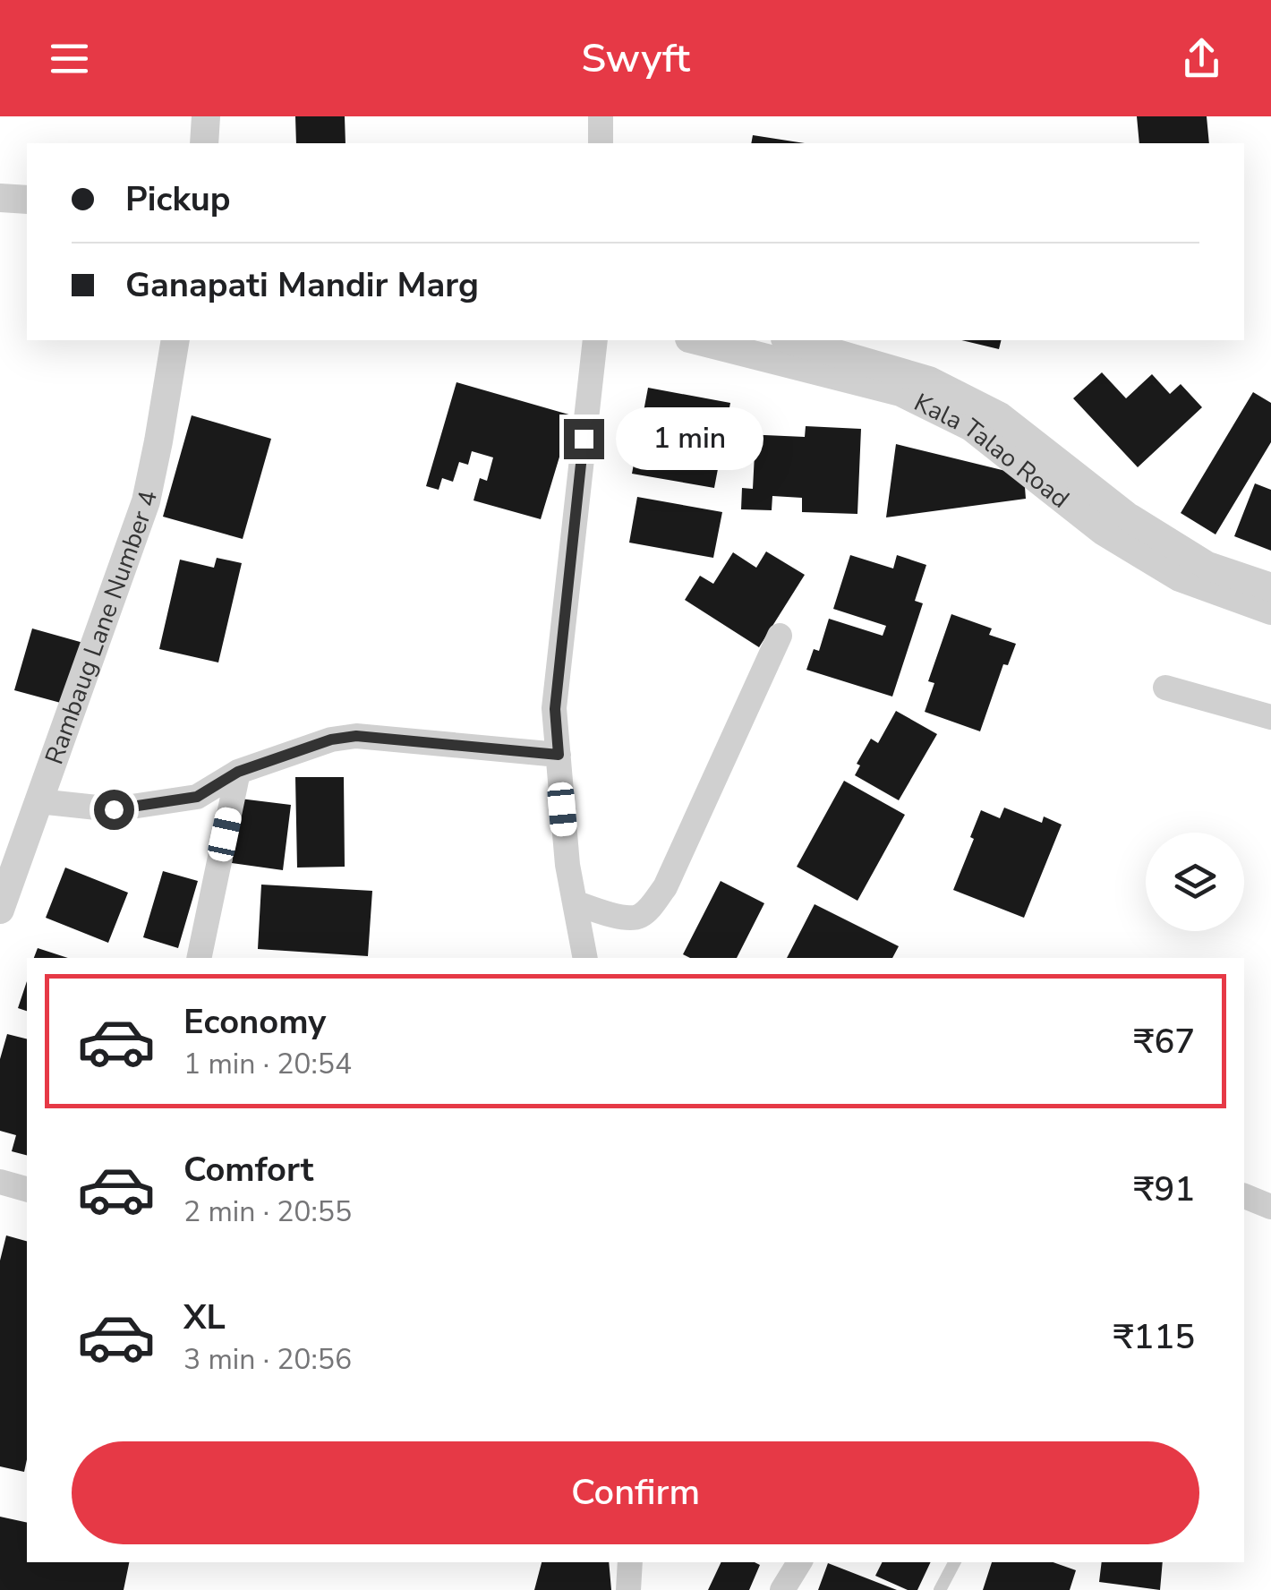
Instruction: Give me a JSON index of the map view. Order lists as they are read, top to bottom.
{
  "streets": {
    "street": ["Kala Talao Road", "Rambaug Lane Number 4"]
  },
  "page": {
    "header": "Swyft",
    "banner": ["Pickup", "Ganapati Mandir Marg"],
    "bubble": "1 min",
    "list": [
      {
        "name": "Economy",
        "note": "1 min · 20:54",
        "value": "₹67"
      },
      {
        "name": "Comfort",
        "note": "2 min · 20:55",
        "value": "₹91"
      },
      {
        "name": "XL",
        "note": "3 min · 20:56",
        "value": "₹115"
      }
    ],
    "buttons": "Confirm"
  }
}
